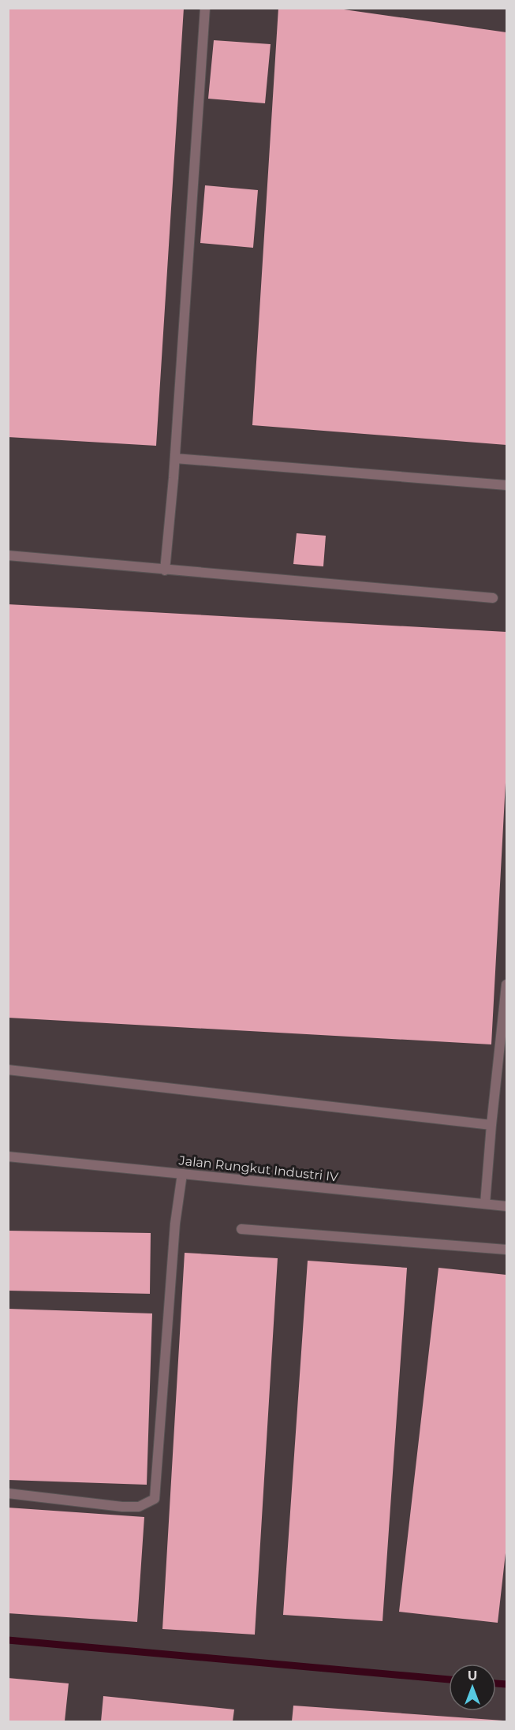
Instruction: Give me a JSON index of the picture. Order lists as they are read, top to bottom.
{
  "streets": {
    "street": ["Jalan Rungkut Industri IV"]
  },
  "north": "top"
}
